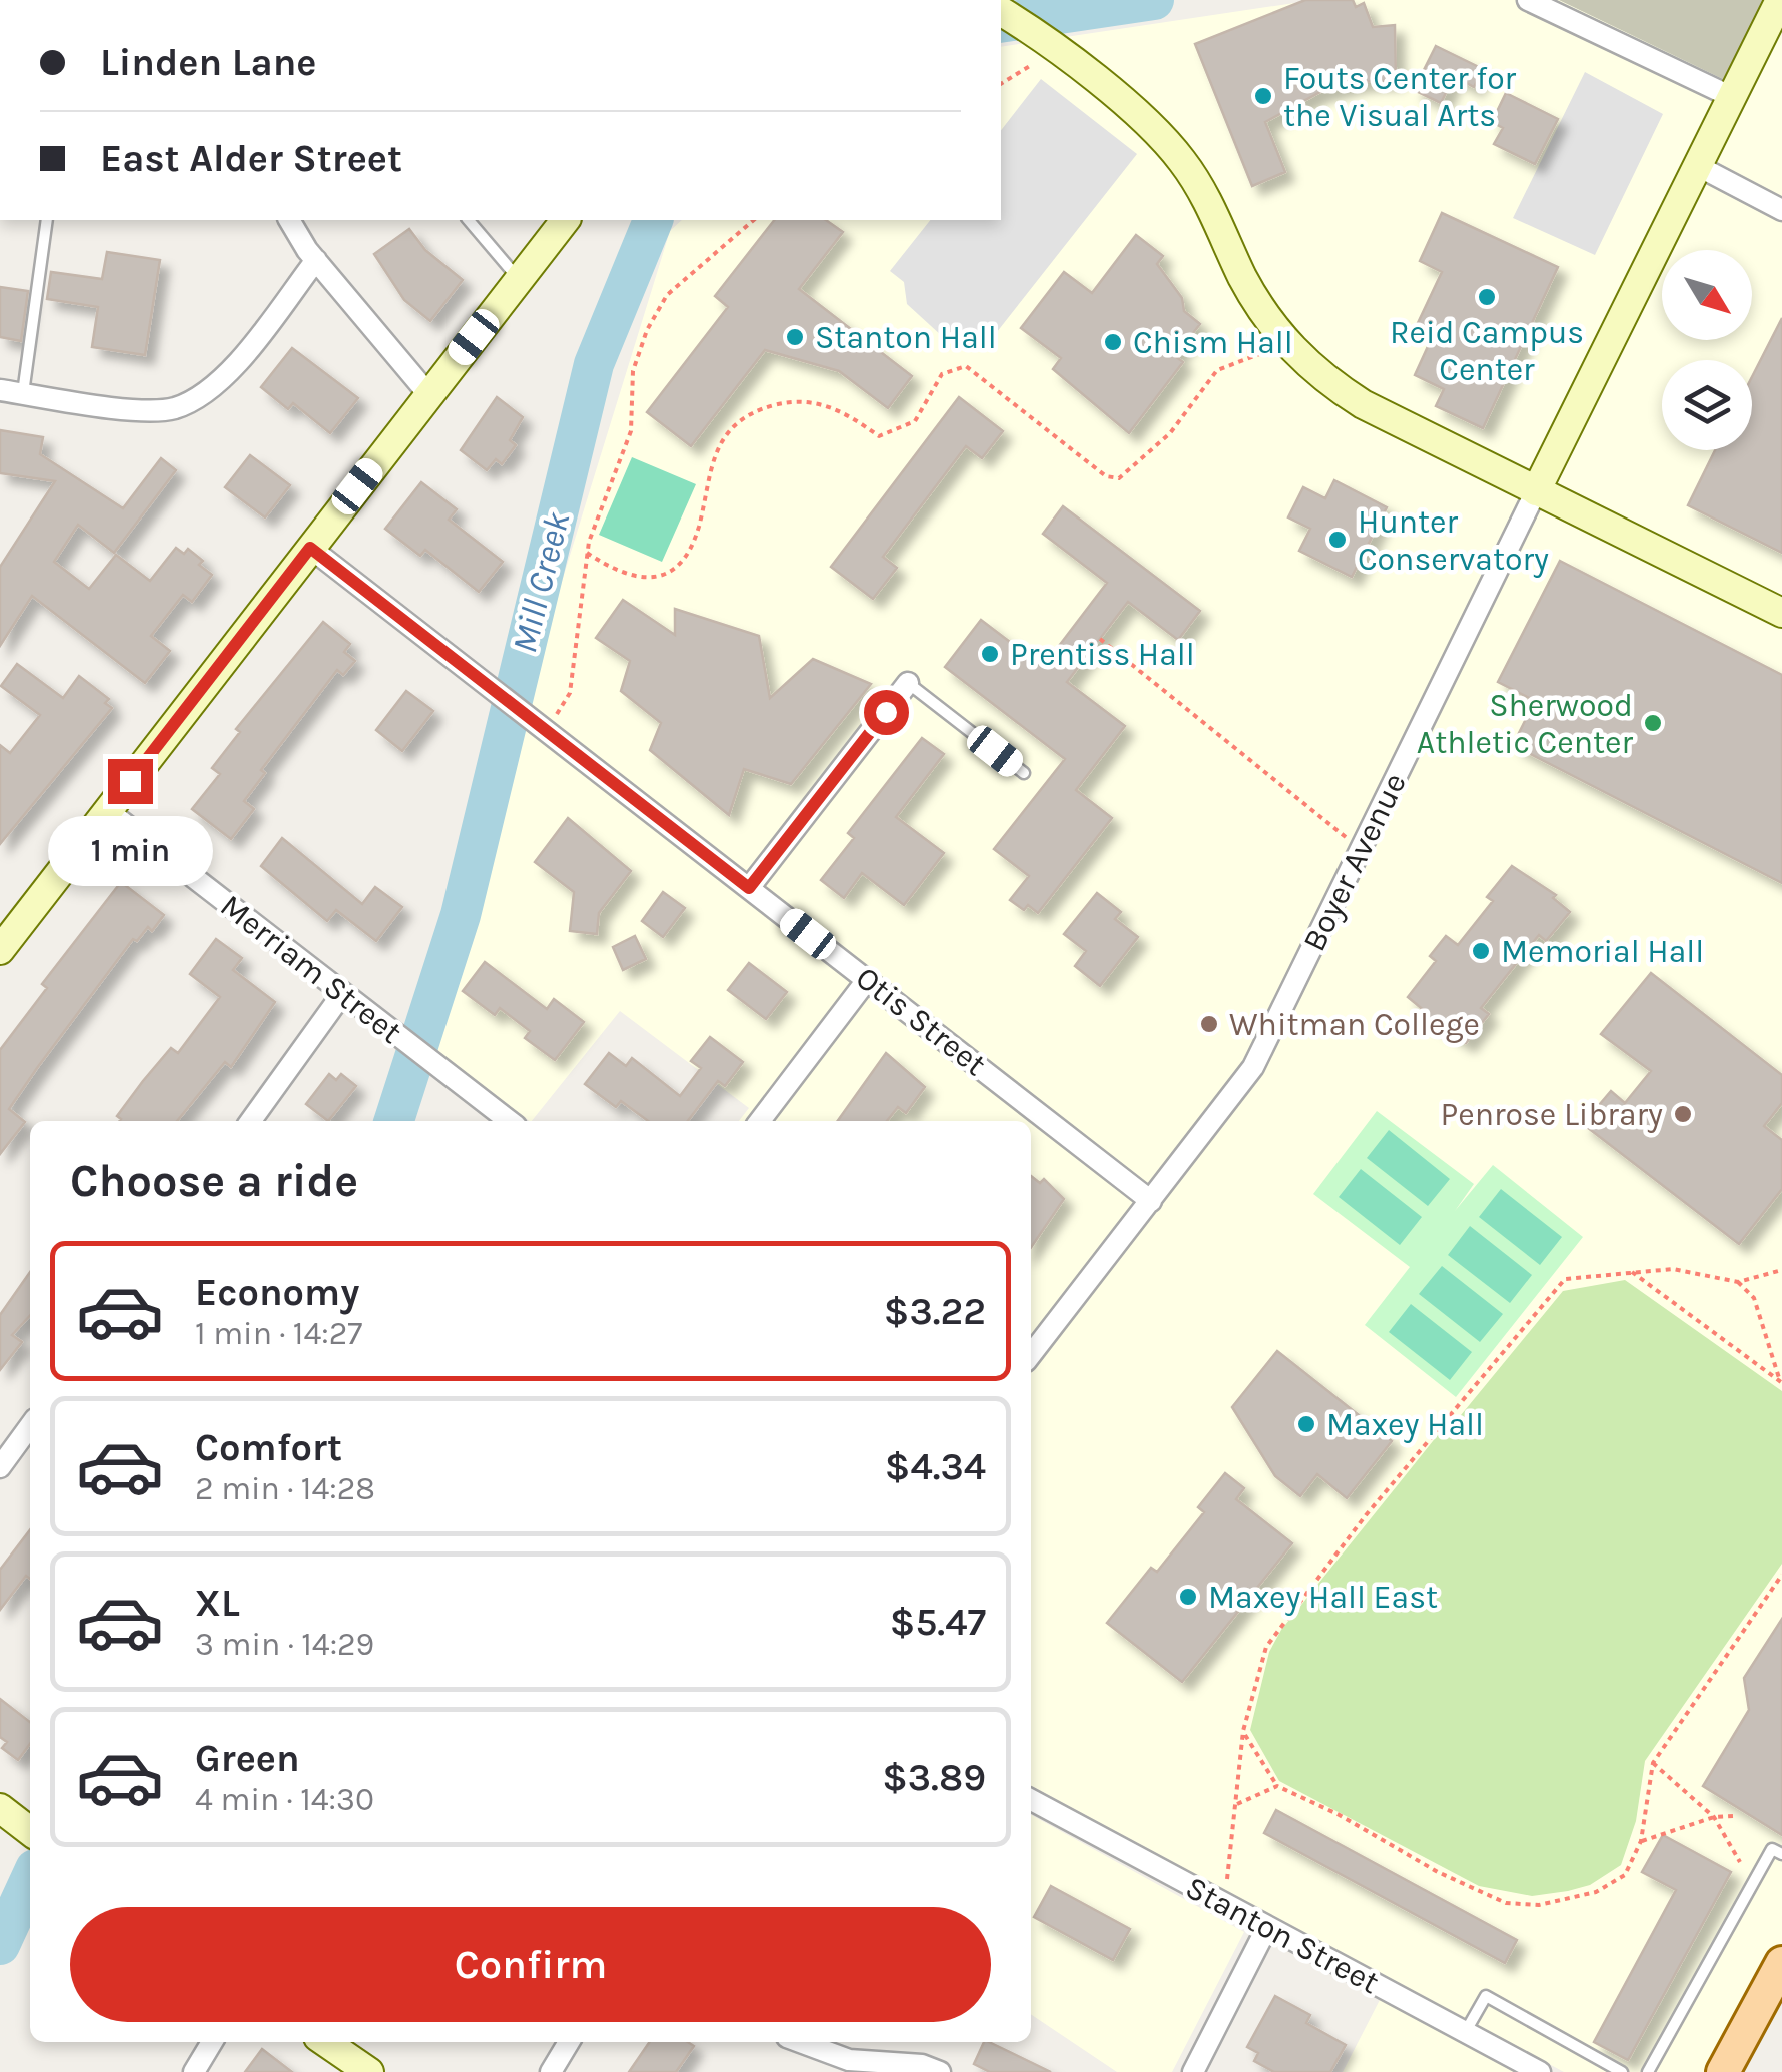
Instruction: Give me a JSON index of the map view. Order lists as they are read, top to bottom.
{
  "streets": {
    "street": [
      "Boyer Avenue",
      "Merriam Street",
      "Otis Street",
      "Stanton Street"
    ]
  },
  "crossings": [
    ["Boyer Avenue", "Otis Street"]
  ],
  "water": ["Mill Creek"],
  "places": [
    "Fouts Center for the Visual Arts",
    "Reid Campus Center",
    "Stanton Hall",
    "Chism Hall",
    "Hunter Conservatory",
    "Prentiss Hall",
    "Sherwood Athletic Center",
    "Memorial Hall",
    "Whitman College",
    "Penrose Library",
    "Maxey Hall",
    "Maxey Hall East"
  ],
  "north": "bottom right",
  "page": {
    "banner": ["Linden Lane", "East Alder Street"],
    "bubble": "1 min",
    "heading": "Choose a ride",
    "list": [
      {
        "name": "Economy",
        "note": "1 min · 14:27",
        "value": "$3.22"
      },
      {
        "name": "Comfort",
        "note": "2 min · 14:28",
        "value": "$4.34"
      },
      {
        "name": "XL",
        "note": "3 min · 14:29",
        "value": "$5.47"
      },
      {
        "name": "Green",
        "note": "4 min · 14:30",
        "value": "$3.89"
      }
    ],
    "buttons": "Confirm"
  }
}
